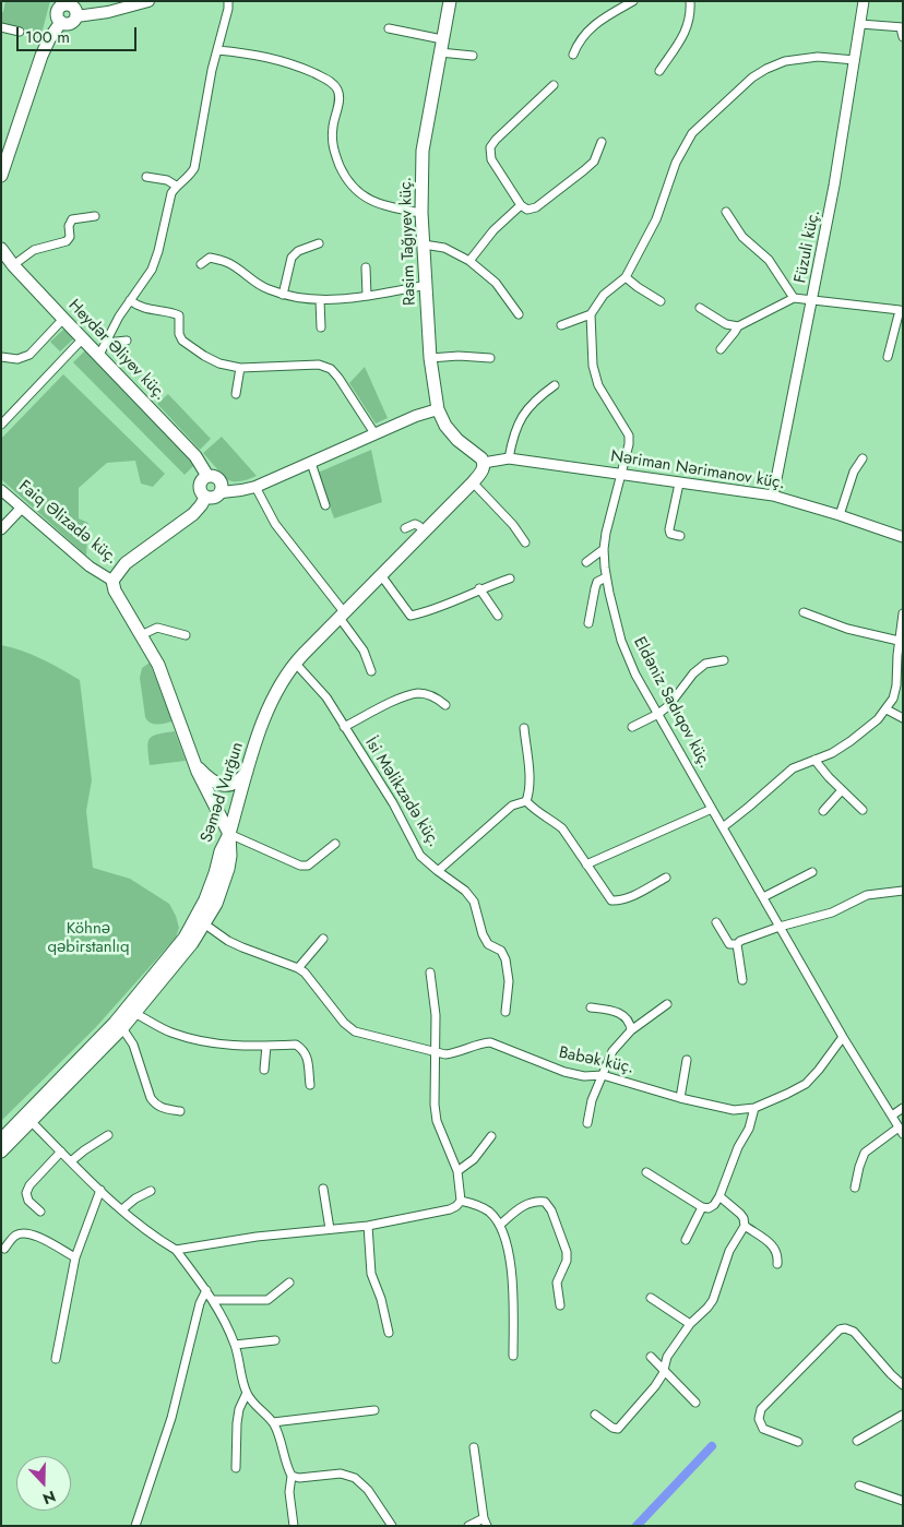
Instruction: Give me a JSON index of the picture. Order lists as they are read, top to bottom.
{
  "streets": {
    "main road": [
      "Rasim Tağıyev küç.",
      "Heydər Əliyev küç.",
      "Faiq Əlizadə küç.",
      "Səməd Vurğun"
    ],
    "street": [
      "Füzuli küç.",
      "Nəriman Nərimanov küç.",
      "Eldəniz Sadıqov küç.",
      "İsi Məlikzadə küç.",
      "Babək küç."
    ]
  },
  "crossings": [
    ["Rasim Tağıyev küç.", "Nəriman Nərimanov küç."],
    ["Rasim Tağıyev küç.", "Səməd Vurğun"],
    ["Füzuli küç.", "Nəriman Nərimanov küç."],
    ["Heydər Əliyev küç.", "Faiq Əlizadə küç."],
    ["Nəriman Nərimanov küç.", "Eldəniz Sadıqov küç."],
    ["Nəriman Nərimanov küç.", "Səməd Vurğun"],
    ["Faiq Əlizadə küç.", "Səməd Vurğun"],
    ["Eldəniz Sadıqov küç.", "Babək küç."],
    ["Səməd Vurğun", "İsi Məlikzadə küç."]
  ],
  "parks": ["Köhnə qəbirstanlıq"],
  "scale_bar": "100 m",
  "north": "bottom"
}
